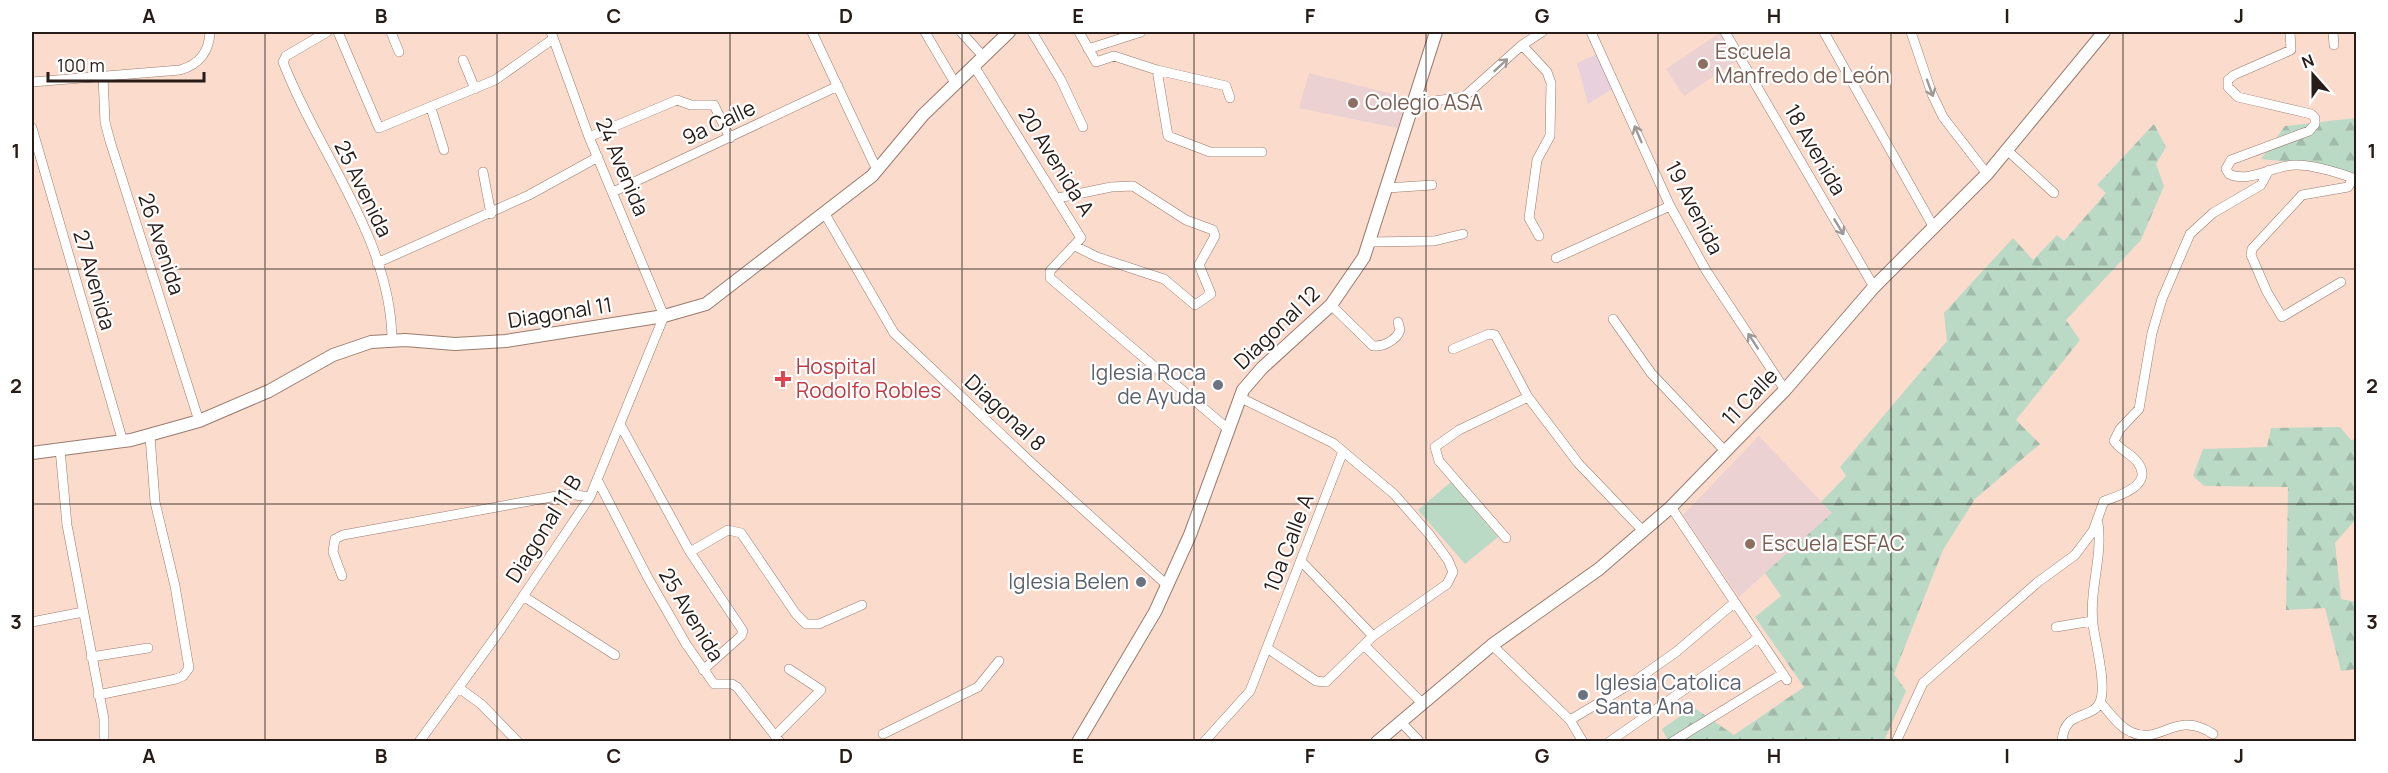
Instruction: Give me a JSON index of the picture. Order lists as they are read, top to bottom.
{
  "streets": {
    "street": [
      "9a Calle",
      "18 Avenida",
      "20 Avenida A",
      "24 Avenida",
      "25 Avenida",
      "19 Avenida",
      "26 Avenida",
      "27 Avenida",
      "Diagonal 11",
      "Diagonal 12",
      "11 Calle",
      "Diagonal 8",
      "Diagonal 11 B",
      "10a Calle A"
    ]
  },
  "crossings": [
    ["9a Calle", "24 Avenida"],
    ["18 Avenida", "11 Calle"],
    ["20 Avenida A", "Diagonal 11"],
    ["20 Avenida A", "Diagonal 12"],
    ["24 Avenida", "Diagonal 11"],
    ["24 Avenida", "Diagonal 11 B"],
    ["25 Avenida", "Diagonal 11"],
    ["25 Avenida", "Diagonal 11 B"],
    ["19 Avenida", "11 Calle"],
    ["26 Avenida", "Diagonal 11"],
    ["27 Avenida", "Diagonal 11"],
    ["Diagonal 11", "Diagonal 8"],
    ["Diagonal 11", "Diagonal 11 B"],
    ["Diagonal 12", "Diagonal 8"]
  ],
  "one_way": ["18 Avenida", "19 Avenida"],
  "places": {
    "other": [
      "Escuela Manfredo de León",
      "Colegio ASA",
      "Iglesia Roca de Ayuda",
      "Escuela ESFAC",
      "Iglesia Belen",
      "Iglesia Catolica Santa Ana"
    ],
    "health": ["Hospital Rodolfo Robles"]
  },
  "scale_bar": "100 m",
  "north": "top",
  "grid": {
    "columns": [
      "A",
      "B",
      "C",
      "D",
      "E",
      "F",
      "G",
      "H",
      "I",
      "J"
    ],
    "rows": ["1", "2", "3"]
  }
}
